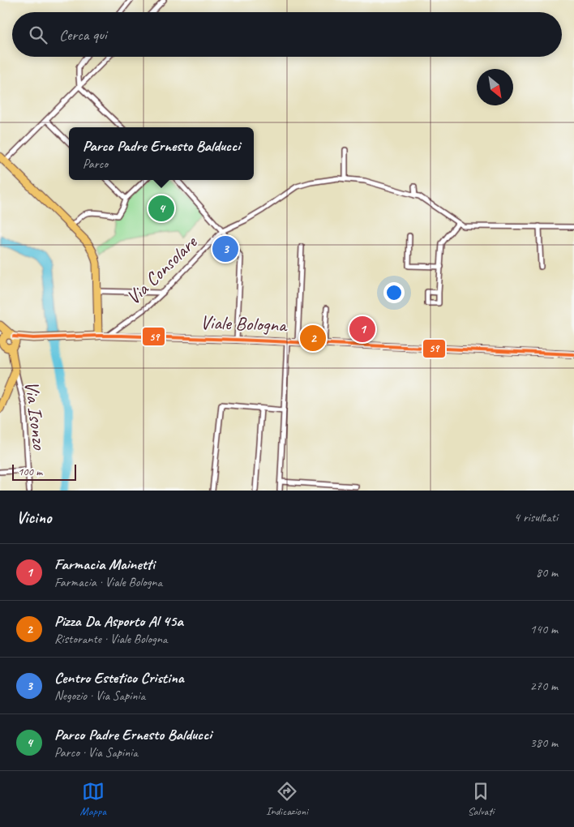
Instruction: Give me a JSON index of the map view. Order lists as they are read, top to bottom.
{
  "streets": {
    "main road": ["Viale Bologna"],
    "street": ["Via Consolare", "Via Isonzo"]
  },
  "crossings": [
    ["Via Consolare", "Viale Bologna"]
  ],
  "lines": ["transit line 59"],
  "scale_bar": "100 m",
  "north": "bottom right",
  "page": {
    "search": "Cerca qui",
    "popup": ["Parco Padre Ernesto Balducci", "Parco"],
    "pins": [
      "4",
      "3",
      "1",
      "2"
    ],
    "scale": "100 m",
    "heading": ["Vicino", "4 risultati"],
    "list": [
      {
        "mark": "1",
        "name": "Farmacia Mainetti",
        "note": "Farmacia · Viale Bologna",
        "value": "80 m"
      },
      {
        "mark": "2",
        "name": "Pizza Da Asporto Al 45a",
        "note": "Ristorante · Viale Bologna",
        "value": "140 m"
      },
      {
        "mark": "3",
        "name": "Centro Estetico Cristina",
        "note": "Negozio · Via Sapinia",
        "value": "270 m"
      },
      {
        "mark": "4",
        "name": "Parco Padre Ernesto Balducci",
        "note": "Parco · Via Sapinia",
        "value": "380 m"
      }
    ],
    "nav": ["Mappa", "Indicazioni", "Salvati"]
  }
}
